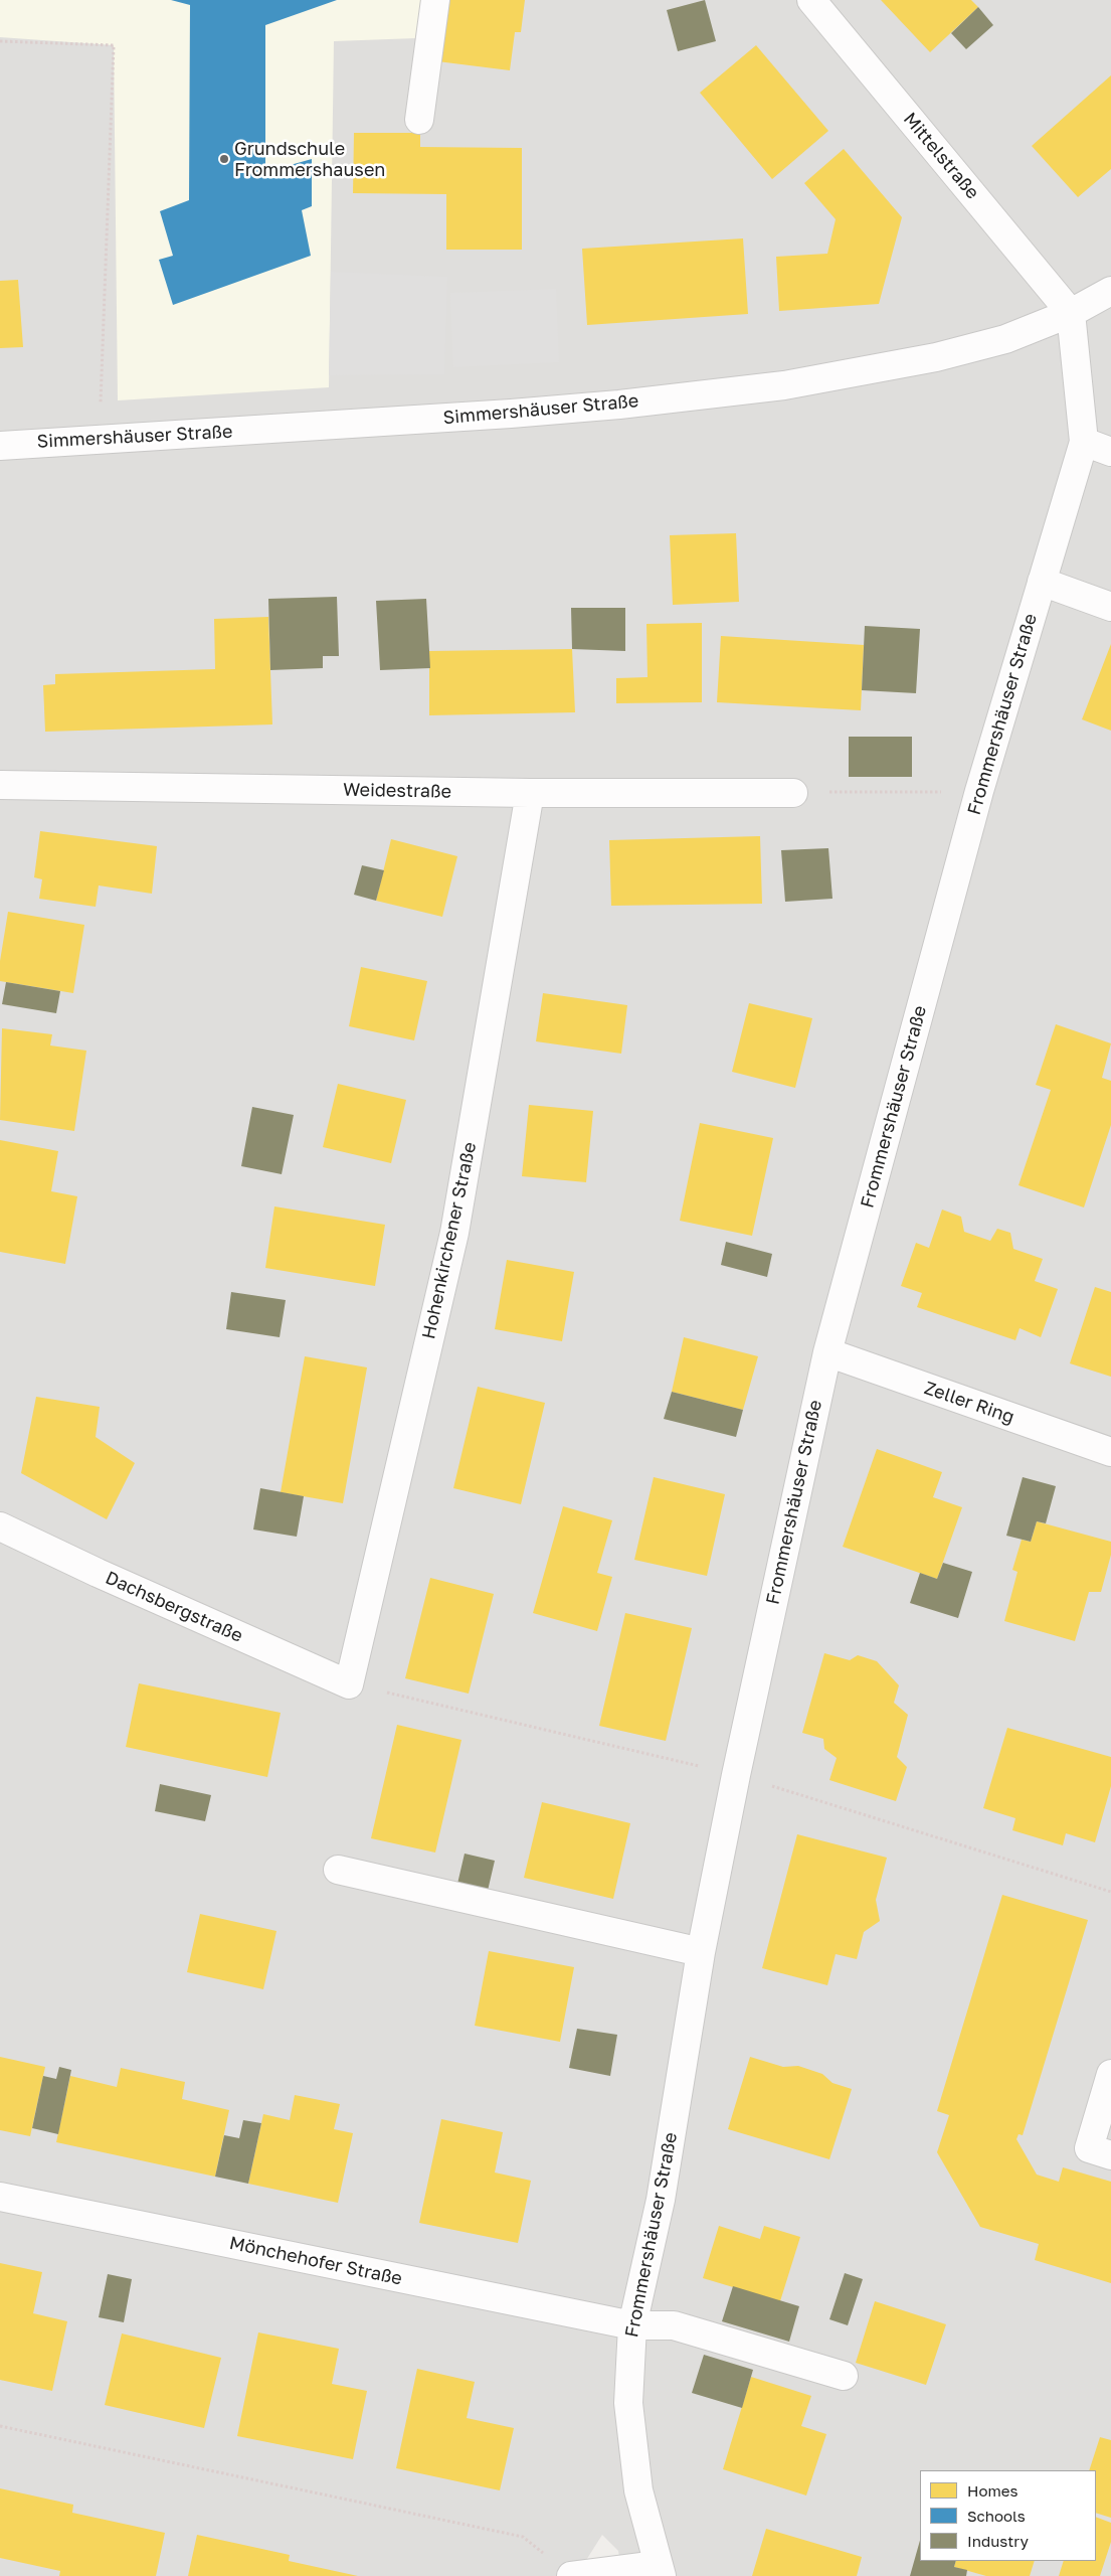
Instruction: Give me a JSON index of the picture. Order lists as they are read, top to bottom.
{
  "streets": {
    "street": [
      "Mittelstraße",
      "Simmershäuser Straße",
      "Frommershäuser Straße",
      "Weidestraße",
      "Hohenkirchener Straße",
      "Zeller Ring",
      "Dachsbergstraße",
      "Mönchehofer Straße"
    ]
  },
  "crossings": [
    ["Mittelstraße", "Simmershäuser Straße"],
    ["Mittelstraße", "Frommershäuser Straße"],
    ["Simmershäuser Straße", "Frommershäuser Straße"],
    ["Frommershäuser Straße", "Zeller Ring"],
    ["Frommershäuser Straße", "Mönchehofer Straße"],
    ["Weidestraße", "Hohenkirchener Straße"],
    ["Hohenkirchener Straße", "Dachsbergstraße"]
  ],
  "places": ["Grundschule Frommershausen"],
  "legend": ["Homes", "Schools", "Industry"]
}
